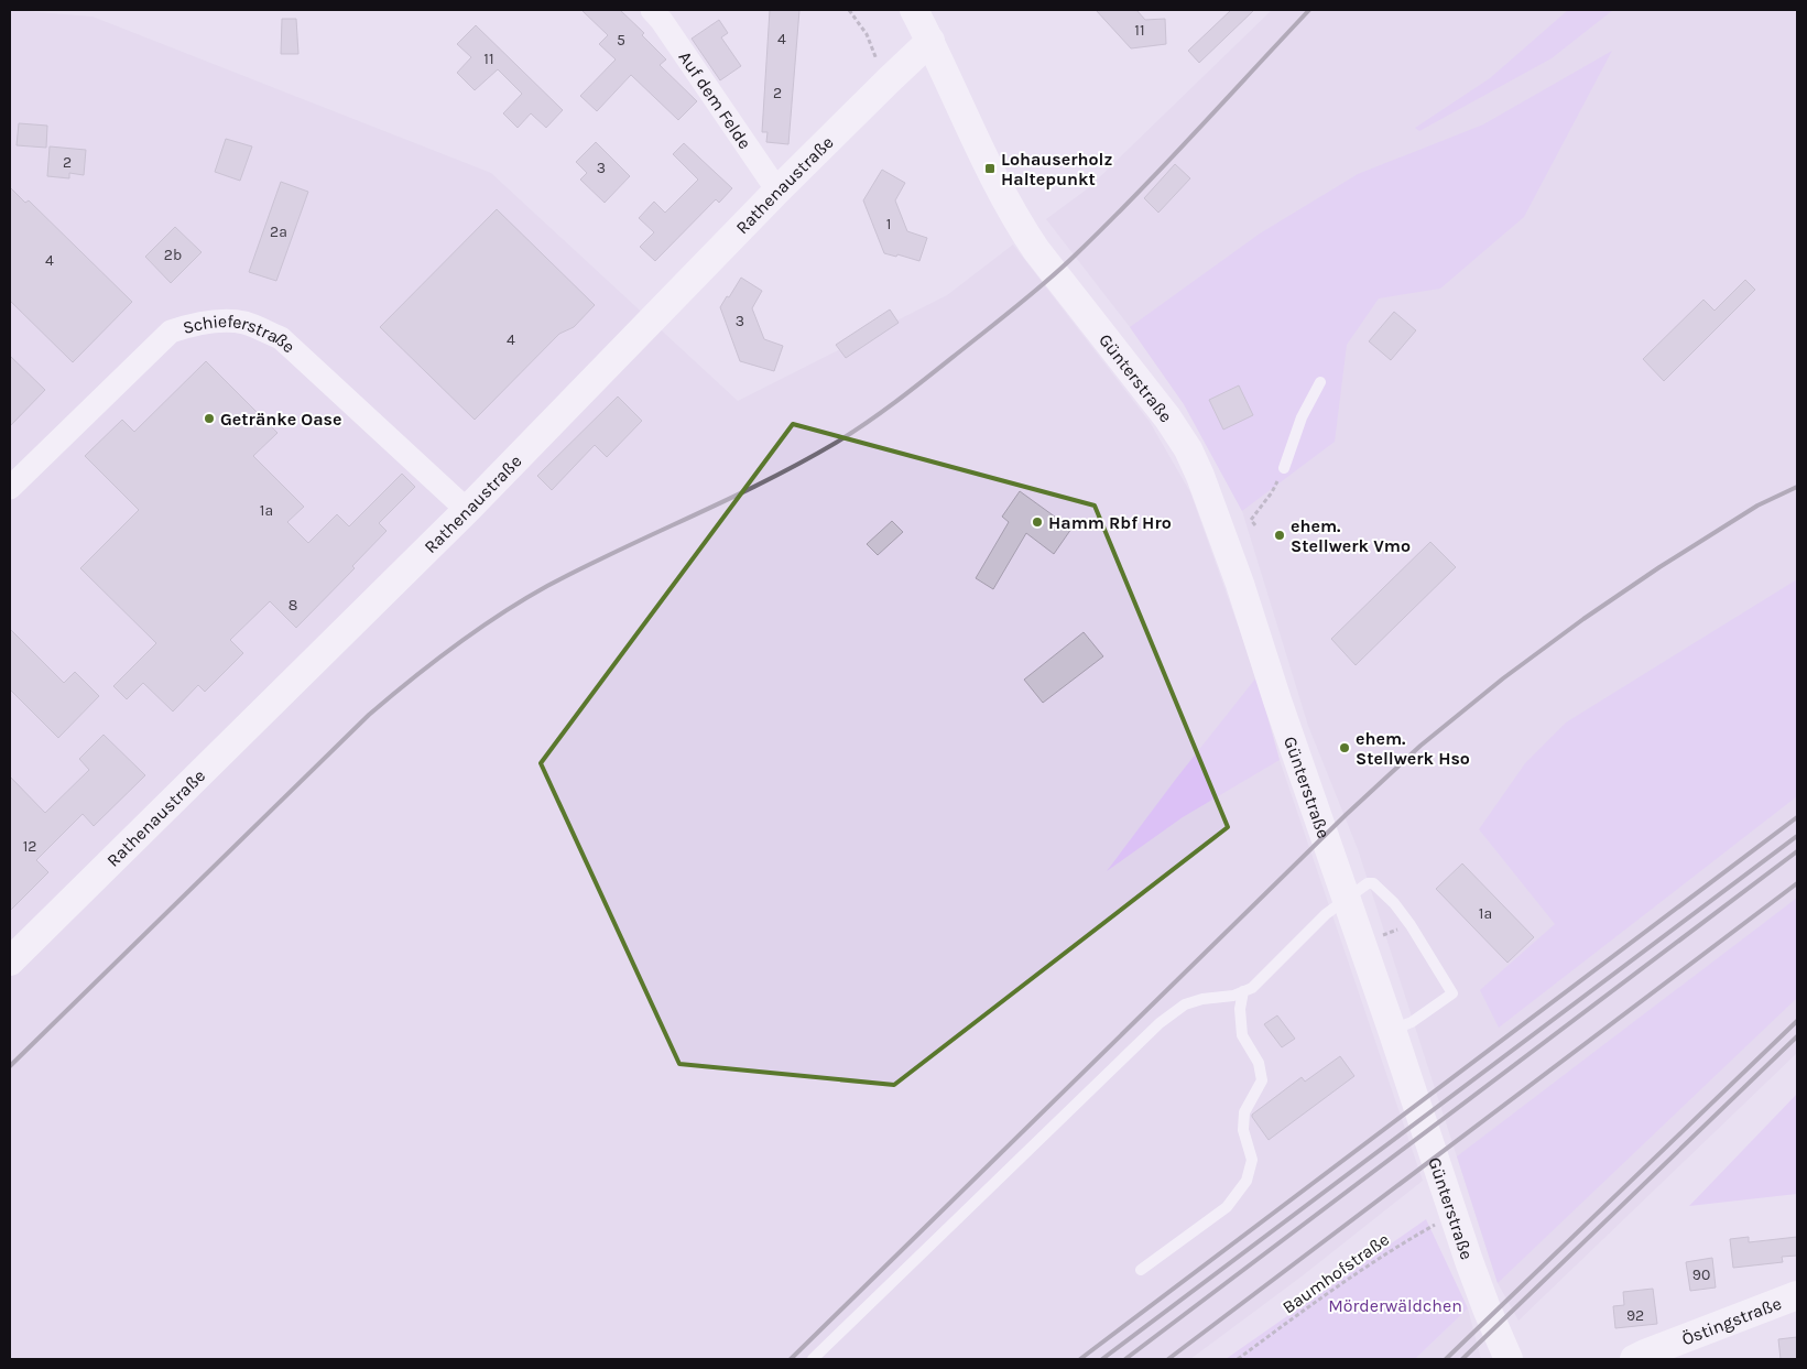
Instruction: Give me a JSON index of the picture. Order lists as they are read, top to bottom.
{
  "streets": {
    "street": [
      "Auf dem Felde",
      "Rathenaustraße",
      "Schieferstraße",
      "Günterstraße",
      "Östingstraße"
    ],
    "path": ["Baumhofstraße"]
  },
  "crossings": [
    ["Auf dem Felde", "Rathenaustraße"],
    ["Rathenaustraße", "Schieferstraße"],
    ["Rathenaustraße", "Günterstraße"],
    ["Günterstraße", "Baumhofstraße"]
  ],
  "parks": ["Mörderwäldchen"],
  "places": {
    "transit": ["Lohauserholz Haltepunkt"],
    "other": [
      "Getränke Oase",
      "Hamm Rbf Hro",
      "ehem. Stellwerk Vmo",
      "ehem. Stellwerk Hso"
    ]
  },
  "house_numbers": [
    "11",
    "4",
    "5",
    "11",
    "2",
    "2",
    "3",
    "1",
    "2a",
    "2b",
    "4",
    "3",
    "4",
    "1a",
    "8",
    "12",
    "1a",
    "90",
    "92"
  ]
}
